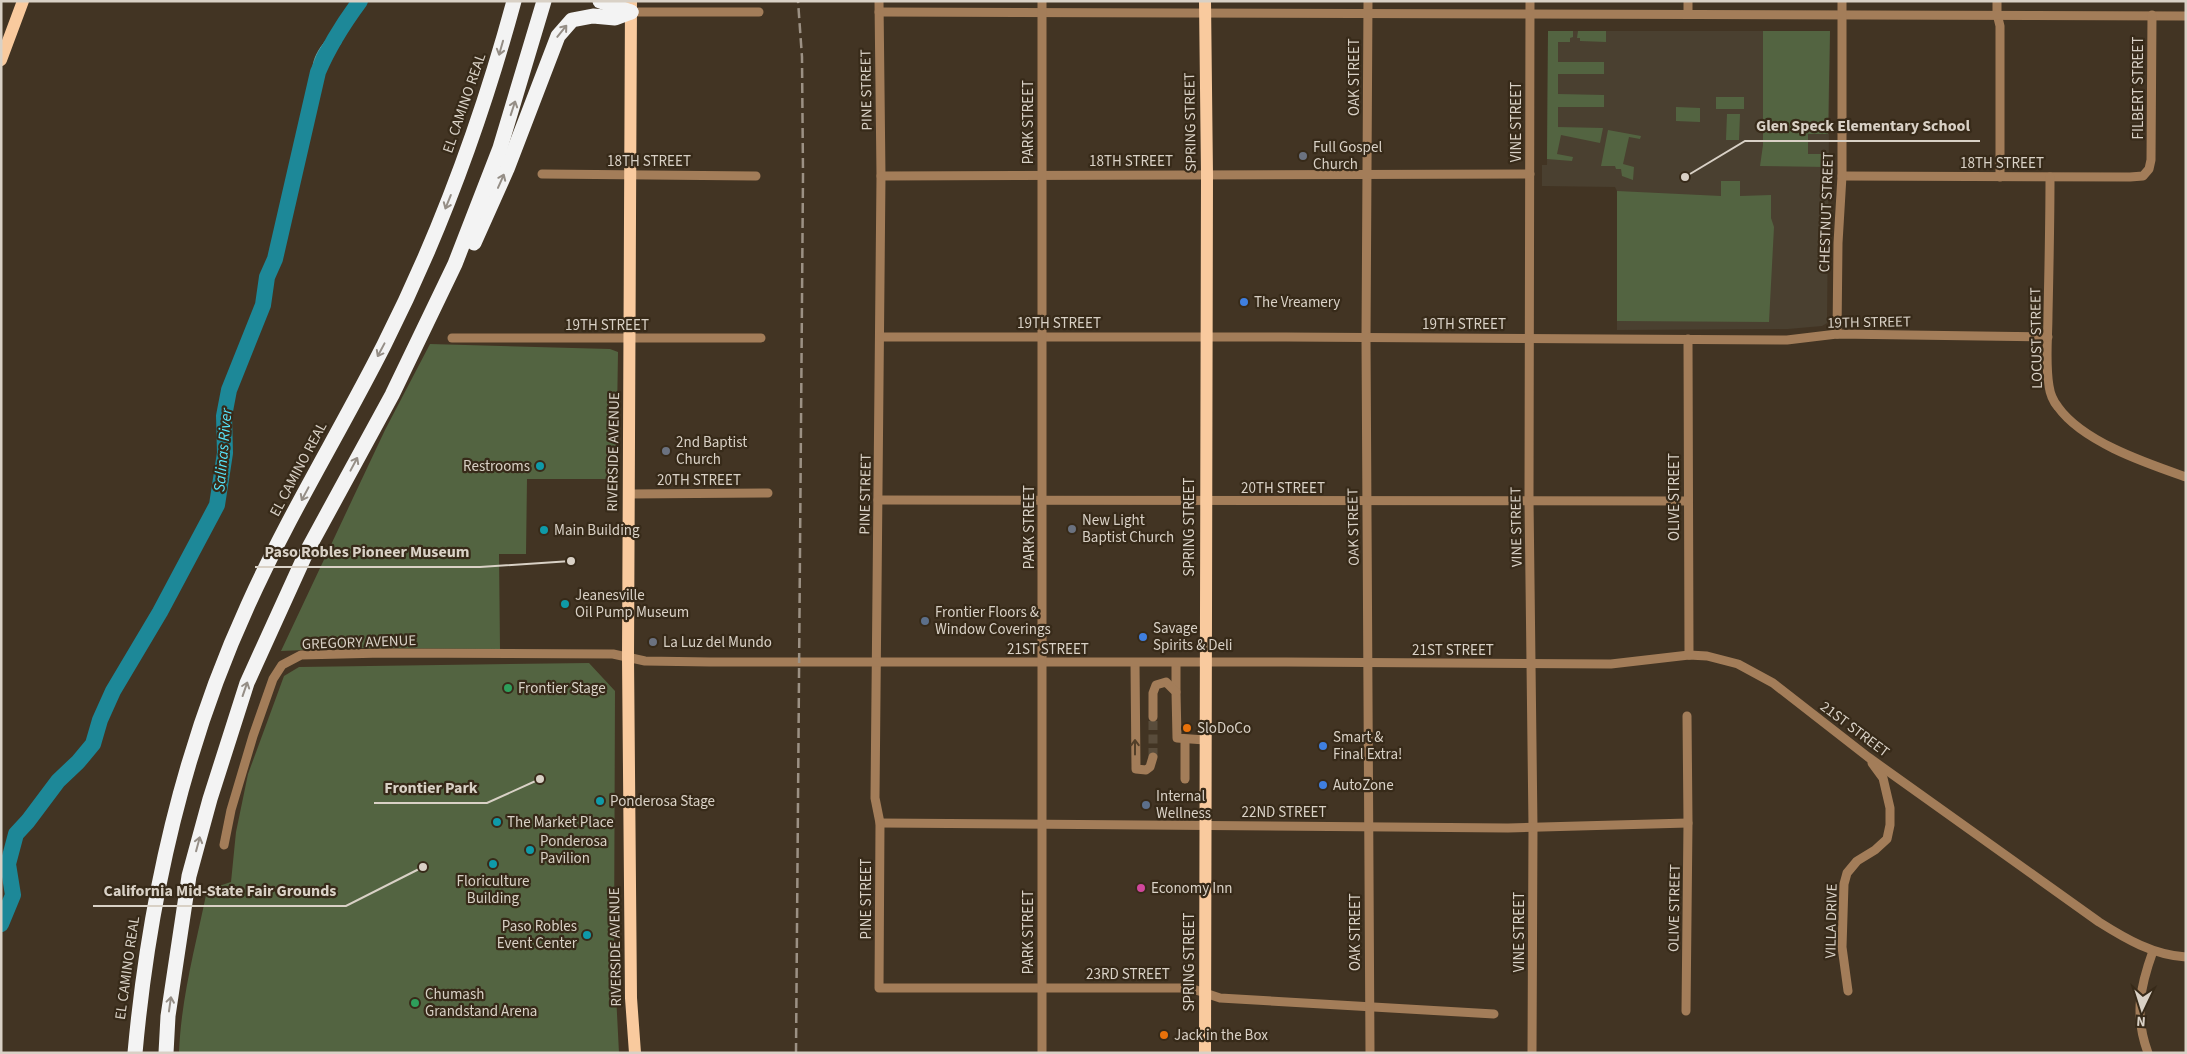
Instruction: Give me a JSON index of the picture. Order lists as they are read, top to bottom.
{
  "streets": {
    "highway": ["EL CAMINO REAL"],
    "main road": ["SPRING STREET", "RIVERSIDE AVENUE"],
    "street": [
      "OAK STREET",
      "FILBERT STREET",
      "PINE STREET",
      "PARK STREET",
      "VINE STREET",
      "18TH STREET",
      "CHESTNUT STREET",
      "19TH STREET",
      "LOCUST STREET",
      "20TH STREET",
      "OLIVE STREET",
      "GREGORY AVENUE",
      "21ST STREET",
      "22ND STREET",
      "VILLA DRIVE",
      "23RD STREET"
    ]
  },
  "crossings": [
    ["OAK STREET", "18TH STREET"],
    ["OAK STREET", "19TH STREET"],
    ["OAK STREET", "20TH STREET"],
    ["OAK STREET", "21ST STREET"],
    ["OAK STREET", "22ND STREET"],
    ["OAK STREET", "23RD STREET"],
    ["FILBERT STREET", "18TH STREET"],
    ["PINE STREET", "18TH STREET"],
    ["PINE STREET", "19TH STREET"],
    ["PINE STREET", "20TH STREET"],
    ["PINE STREET", "21ST STREET"],
    ["PINE STREET", "22ND STREET"],
    ["PINE STREET", "23RD STREET"],
    ["PARK STREET", "18TH STREET"],
    ["PARK STREET", "19TH STREET"],
    ["PARK STREET", "20TH STREET"],
    ["PARK STREET", "21ST STREET"],
    ["PARK STREET", "22ND STREET"],
    ["PARK STREET", "23RD STREET"],
    ["SPRING STREET", "18TH STREET"],
    ["SPRING STREET", "19TH STREET"],
    ["SPRING STREET", "20TH STREET"],
    ["SPRING STREET", "21ST STREET"],
    ["SPRING STREET", "22ND STREET"],
    ["SPRING STREET", "23RD STREET"],
    ["VINE STREET", "18TH STREET"],
    ["VINE STREET", "19TH STREET"],
    ["VINE STREET", "20TH STREET"],
    ["VINE STREET", "21ST STREET"],
    ["VINE STREET", "22ND STREET"],
    ["18TH STREET", "CHESTNUT STREET"],
    ["18TH STREET", "LOCUST STREET"],
    ["18TH STREET", "RIVERSIDE AVENUE"],
    ["CHESTNUT STREET", "19TH STREET"],
    ["19TH STREET", "LOCUST STREET"],
    ["19TH STREET", "RIVERSIDE AVENUE"],
    ["19TH STREET", "OLIVE STREET"],
    ["RIVERSIDE AVENUE", "20TH STREET"],
    ["RIVERSIDE AVENUE", "GREGORY AVENUE"],
    ["RIVERSIDE AVENUE", "21ST STREET"],
    ["20TH STREET", "OLIVE STREET"],
    ["OLIVE STREET", "21ST STREET"],
    ["OLIVE STREET", "22ND STREET"],
    ["GREGORY AVENUE", "21ST STREET"],
    ["21ST STREET", "VILLA DRIVE"]
  ],
  "water": ["Salinas River"],
  "places": [
    "Full Gospel Church",
    "Glen Speck Elementary School",
    "The Vreamery",
    "2nd Baptist Church",
    "Restrooms",
    "New Light Baptist Church",
    "Main Building",
    "Paso Robles Pioneer Museum",
    "Jeanesville Oil Pump Museum",
    "Frontier Floors & Window Coverings",
    "Savage Spirits & Deli",
    "La Luz del Mundo",
    "Frontier Stage",
    "SloDoCo",
    "Smart & Final Extra!",
    "Frontier Park",
    "AutoZone",
    "Ponderosa Stage",
    "Internal Wellness",
    "The Market Place",
    "Ponderosa Pavilion",
    "Floriculture Building",
    "California Mid-State Fair Grounds",
    "Economy Inn",
    "Paso Robles Event Center",
    "Chumash Grandstand Arena",
    "Jack in the Box"
  ],
  "north": "bottom"
}
